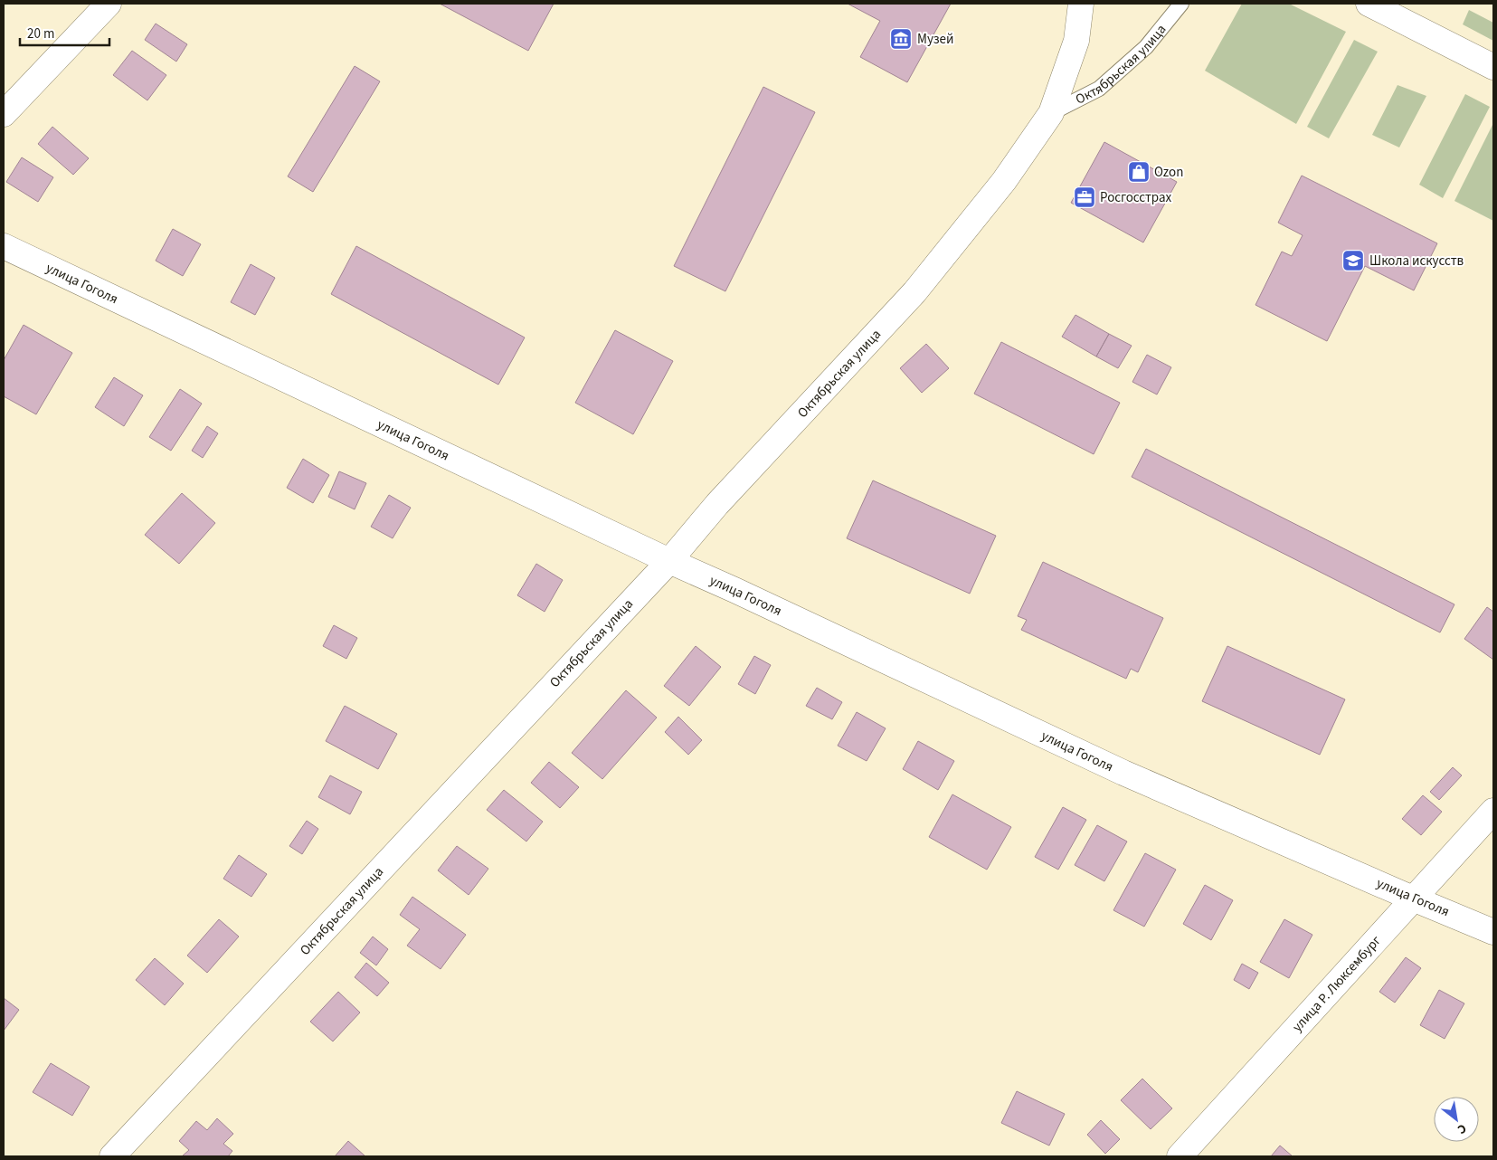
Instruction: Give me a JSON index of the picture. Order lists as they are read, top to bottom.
{
  "streets": {
    "street": ["Октябрьская улица", "улица Гоголя", "улица Р. Люксембург"]
  },
  "crossings": [
    ["Октябрьская улица", "улица Гоголя"],
    ["улица Гоголя", "улица Р. Люксембург"]
  ],
  "places": {
    "museum": ["Музей"],
    "shop": ["Ozon"],
    "office": ["Росгосстрах"],
    "school or university": ["Школа искусств"]
  },
  "scale_bar": "20 m",
  "north": "bottom right"
}
